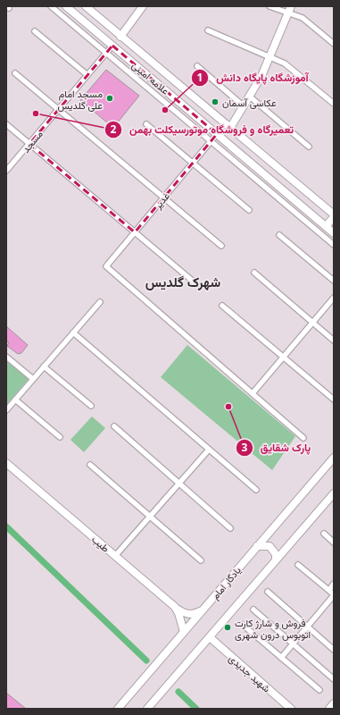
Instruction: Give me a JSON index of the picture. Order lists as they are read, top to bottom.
{
  "streets": {
    "main road": [
      "علامه امینی",
      "طیب",
      "یادگار امام",
      "شهید جدیدی"
    ],
    "street": ["مسجد", "غدیر"]
  },
  "crossings": [
    ["علامه امینی", "مسجد"],
    ["علامه امینی", "غدیر"],
    ["طیب", "یادگار امام"]
  ],
  "districts": ["شهرک گلدیس"],
  "places": [
    "مسجد امام علی گلدیس",
    "عکاسی آسمان",
    "آموزشگاه پایگاه دانش",
    "تعمیرگاه و فروشگاه موتورسیکلت بهمن",
    "پارک شقایق",
    "فروش و شارژ کارت اتوبوس درون شهری"
  ]
}
